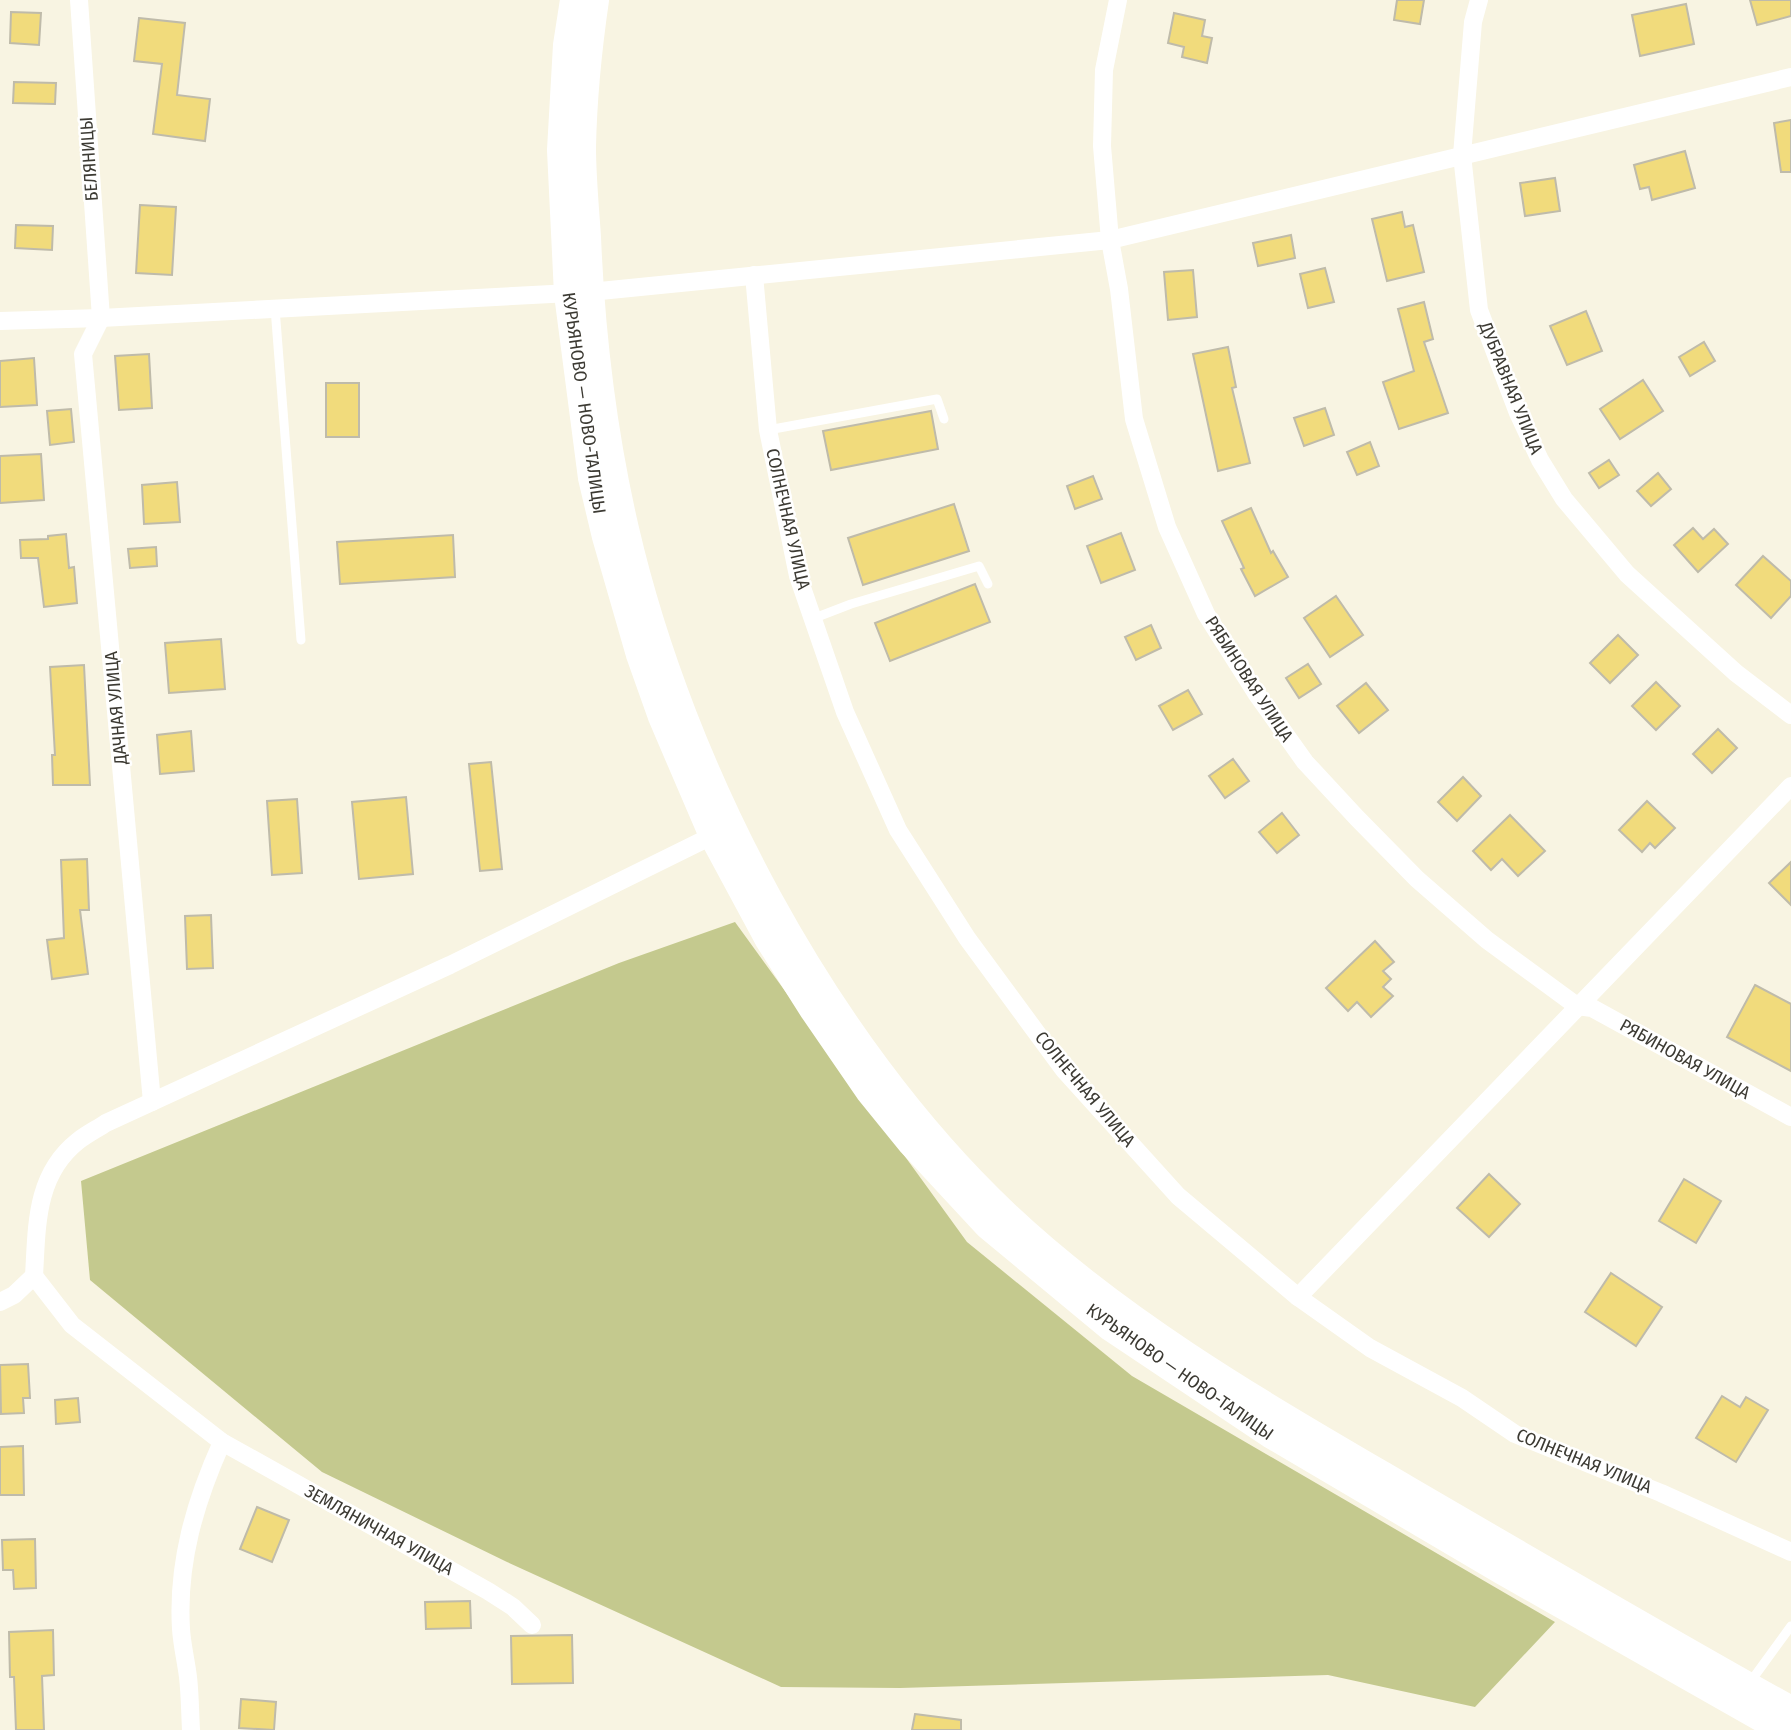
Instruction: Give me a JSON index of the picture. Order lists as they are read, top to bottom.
{
  "streets": {
    "main road": ["КУРЬЯНОВО — НОВО-ТАЛИЦЫ"],
    "street": [
      "БЕЛЯНИЦЫ",
      "ДУБРАВНАЯ УЛИЦА",
      "СОЛНЕЧНАЯ УЛИЦА",
      "РЯБИНОВАЯ УЛИЦА",
      "ДАЧНАЯ УЛИЦА",
      "ЗЕМЛЯНИЧНАЯ УЛИЦА"
    ]
  },
  "crossings": [
    ["БЕЛЯНИЦЫ", "ДАЧНАЯ УЛИЦА"]
  ]
}
